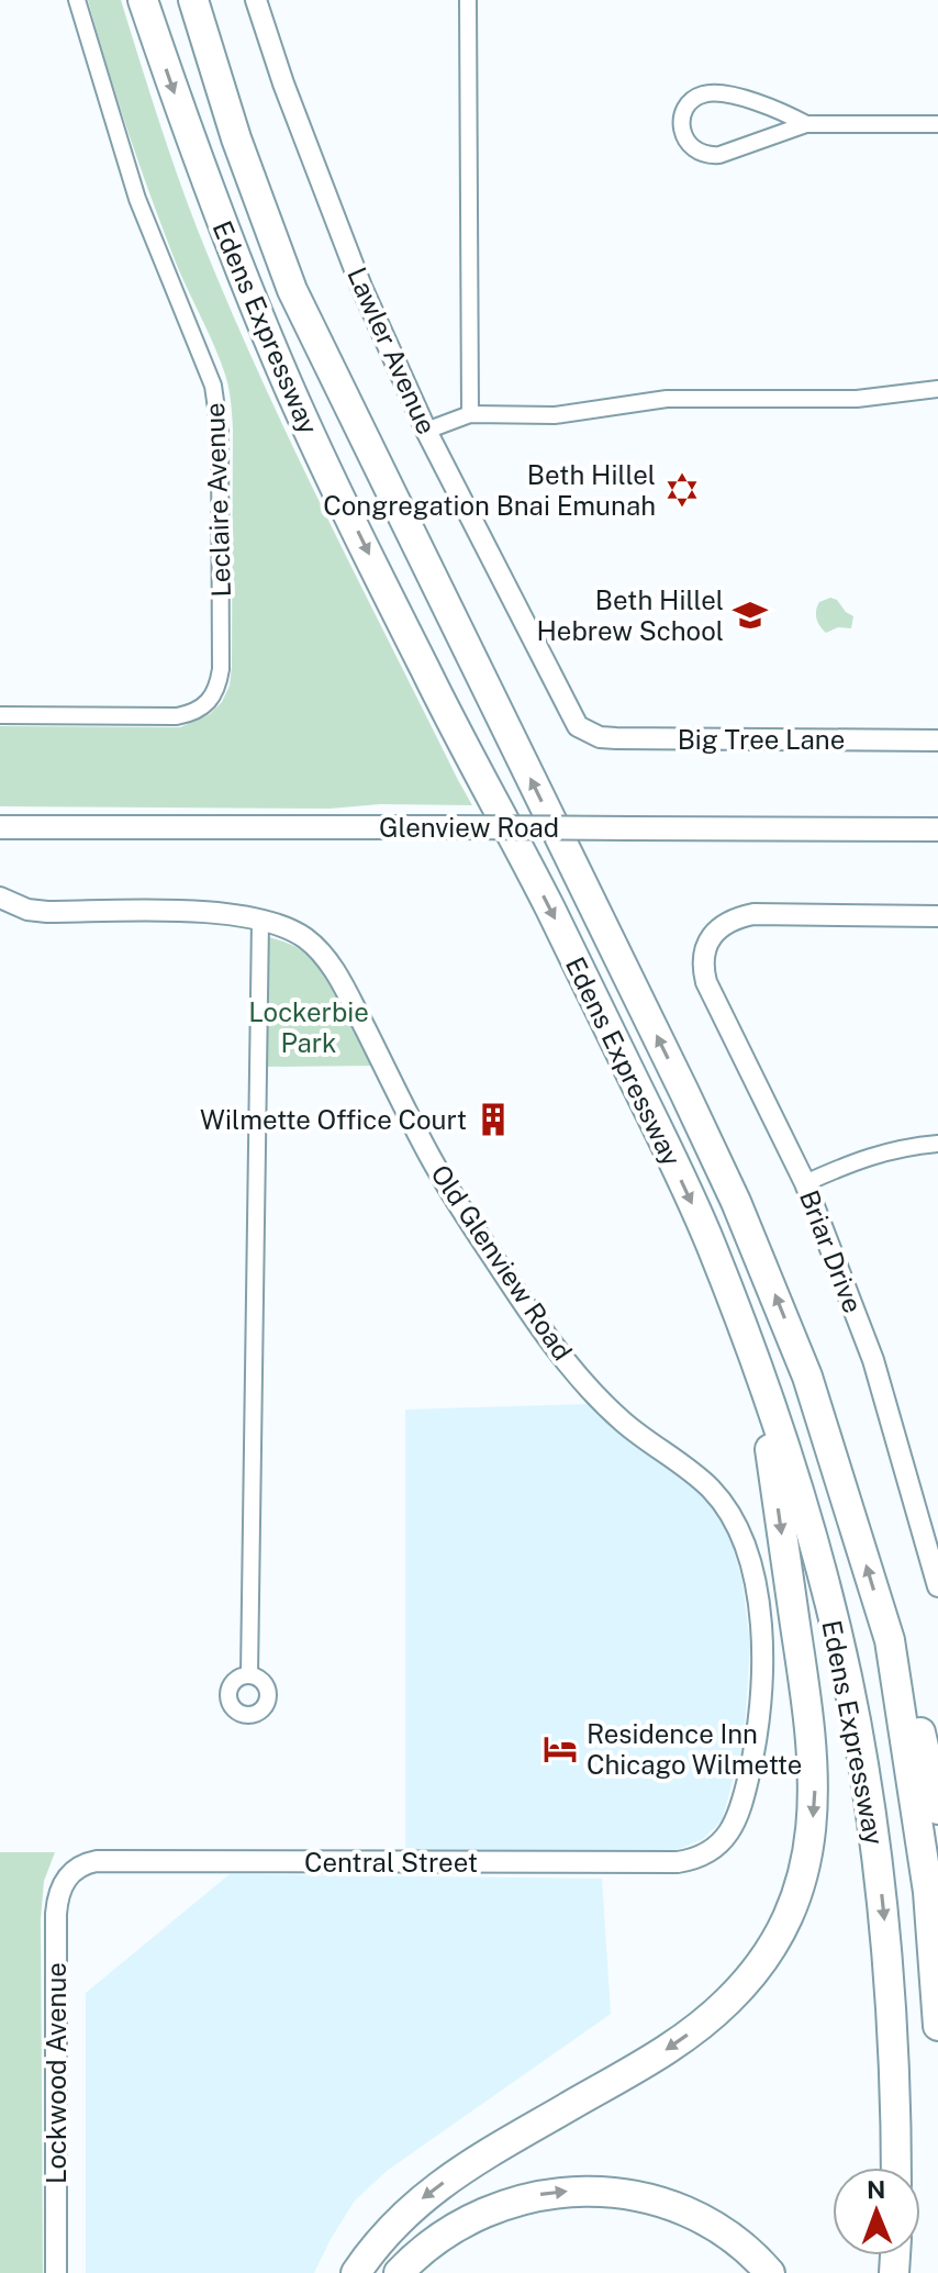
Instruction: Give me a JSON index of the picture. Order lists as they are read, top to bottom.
{
  "streets": {
    "highway": ["Edens Expressway"],
    "main road": ["Glenview Road"],
    "street": [
      "Lawler Avenue",
      "Leclaire Avenue",
      "Big Tree Lane",
      "Briar Drive",
      "Old Glenview Road",
      "Central Street",
      "Lockwood Avenue"
    ]
  },
  "crossings": [
    ["Lawler Avenue", "Big Tree Lane"],
    ["Old Glenview Road", "Central Street"],
    ["Central Street", "Lockwood Avenue"]
  ],
  "parks": ["Lockerbie Park"],
  "places": {
    "synagogue": ["Beth Hillel Congregation Bnai Emunah"],
    "school or university": ["Beth Hillel Hebrew School"],
    "building": ["Wilmette Office Court"],
    "hotel": ["Residence Inn Chicago Wilmette"]
  },
  "north": "top"
}
